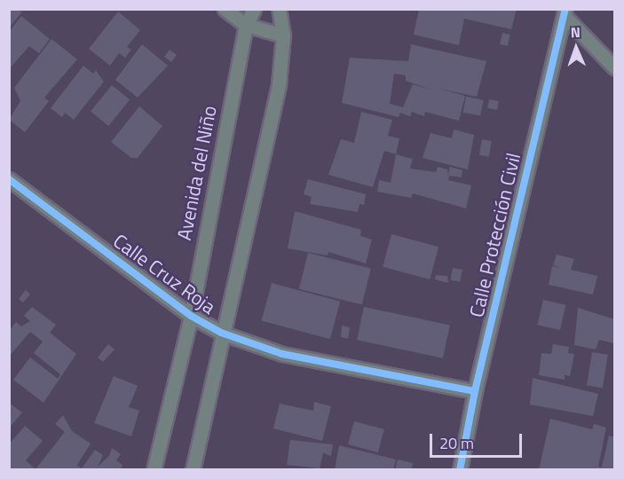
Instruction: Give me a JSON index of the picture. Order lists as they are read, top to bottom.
{
  "streets": {
    "street": ["Avenida del Niño", "Calle Protección Civil", "Calle Cruz Roja"]
  },
  "crossings": [
    ["Avenida del Niño", "Calle Cruz Roja"],
    ["Calle Protección Civil", "Calle Cruz Roja"]
  ],
  "scale_bar": "20 m",
  "north": "top"
}
